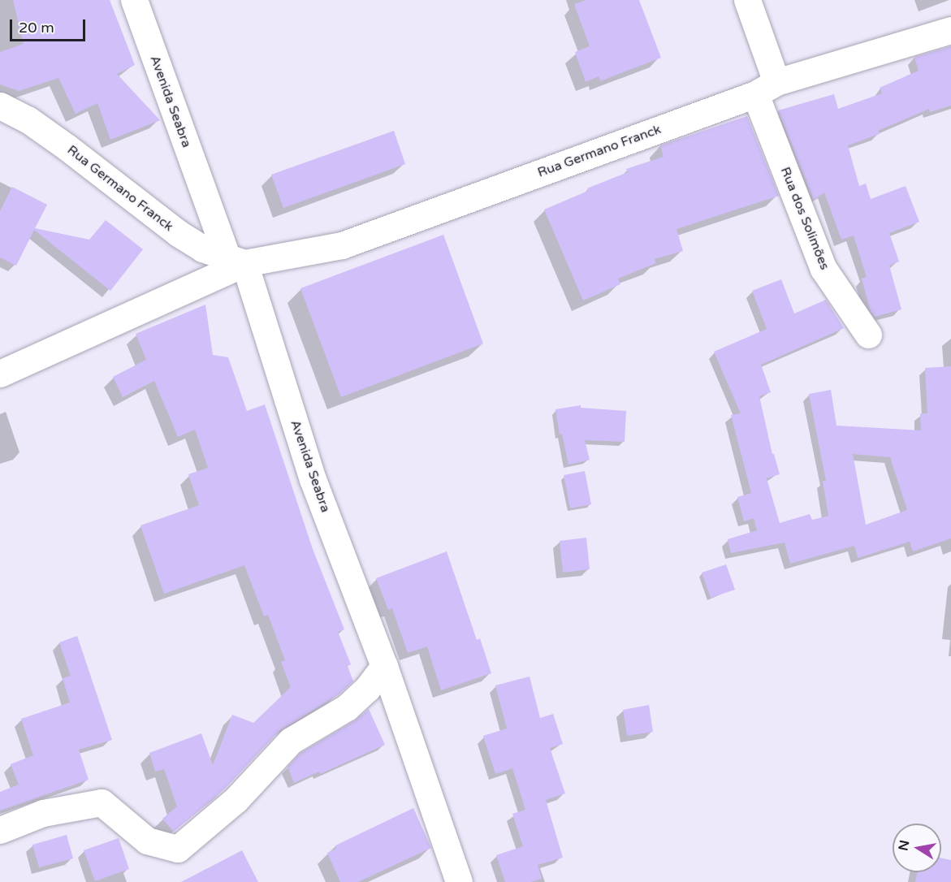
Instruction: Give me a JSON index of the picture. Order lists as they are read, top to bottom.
{
  "streets": {
    "street": ["Avenida Seabra", "Rua Germano Franck", "Rua dos Solimões"]
  },
  "crossings": [
    ["Avenida Seabra", "Rua Germano Franck"],
    ["Rua Germano Franck", "Rua dos Solimões"]
  ],
  "scale_bar": "20 m",
  "north": "left"
}
